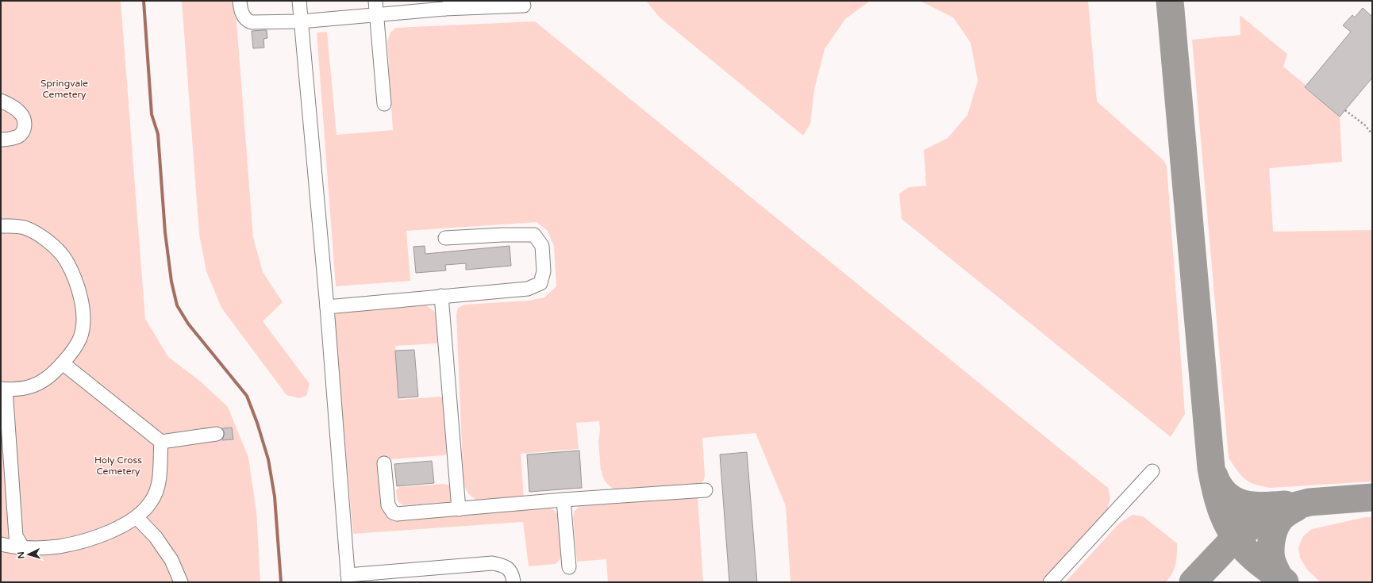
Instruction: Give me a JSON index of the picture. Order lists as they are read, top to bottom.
{
  "parks": ["Springvale Cemetery", "Holy Cross Cemetery"],
  "north": "left"
}
